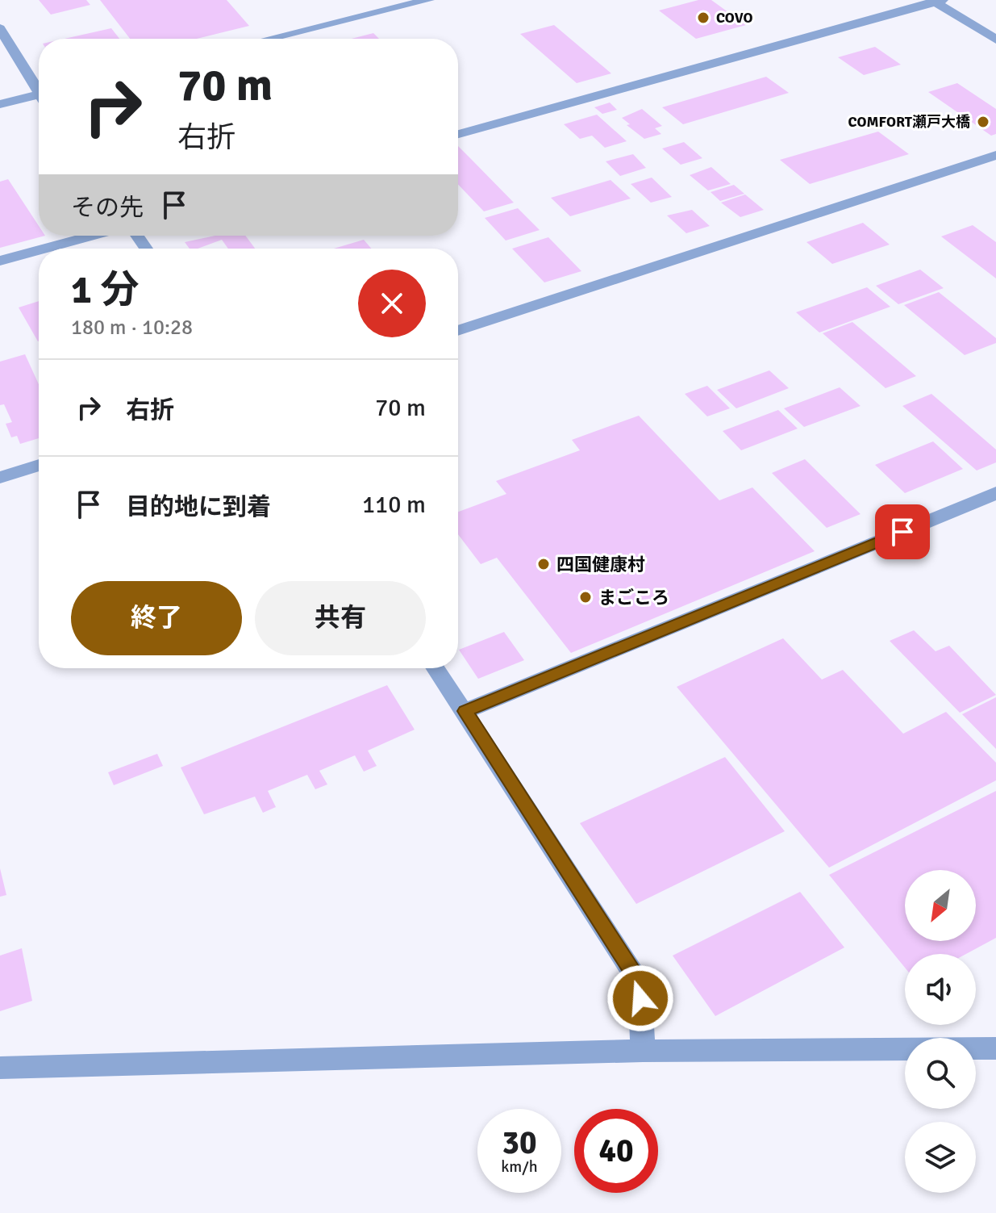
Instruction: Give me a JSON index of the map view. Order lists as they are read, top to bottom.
{
  "places": [
    "COVO",
    "COMFORT瀬戸大橋",
    "四国健康村",
    "まごころ"
  ],
  "north": "bottom left",
  "page": {
    "turn": ["70 m", "右折"],
    "then": "その先",
    "heading": ["1 分", "180 m · 10:28"],
    "list": [
      {
        "name": "右折",
        "value": "70 m"
      },
      {
        "name": "目的地に到着",
        "value": "110 m"
      }
    ],
    "buttons": ["終了", "共有"],
    "speed": "30 km/h",
    "limit": "40"
  }
}
